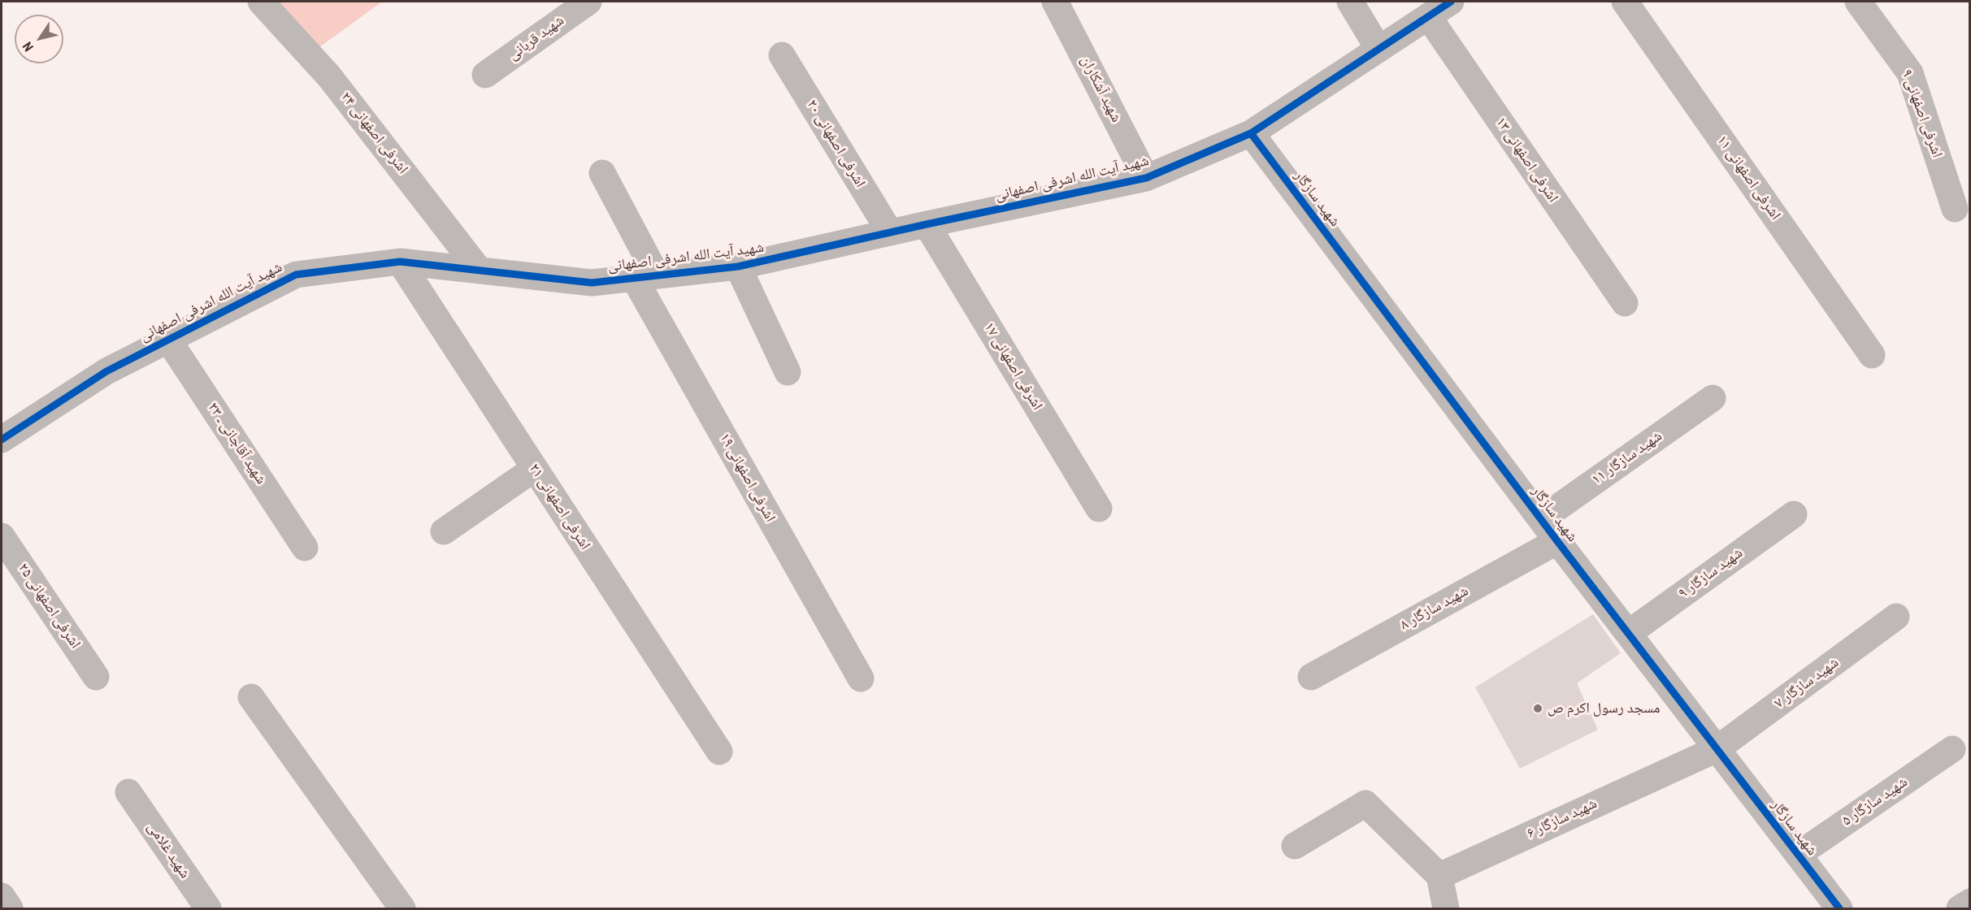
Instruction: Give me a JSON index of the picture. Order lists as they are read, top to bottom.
{
  "streets": {
    "street": [
      "شهید قربانی",
      "شهید آشکاران",
      "اشرفی اصفهانی ۹",
      "اشرفی اصفهانی ۲۴",
      "اشرفی اصفهانی ۲۰",
      "اشرفی اصفهانی ۱۳",
      "اشرفی اصفهانی ۱۱",
      "شهید آیت الله اشرفی اصفهانی",
      "شهید سازگار",
      "اشرفی اصفهانی ۱۷",
      "شهید آقاجانی ـ ۲۳",
      "شهید سازگار ۱۱",
      "اشرفی اصفهانی ۱۹",
      "اشرفی اصفهانی ۲۱",
      "شهید سازگار ۹",
      "اشرفی اصفهانی ۲۵",
      "شهید سازگار ۸",
      "شهید سازگار ۷",
      "شهید سازگار ۵",
      "شهید سازگار ۶",
      "شهید غلامی"
    ]
  },
  "crossings": [
    ["شهید آشکاران", "شهید آیت الله اشرفی اصفهانی"],
    ["اشرفی اصفهانی ۲۴", "شهید آیت الله اشرفی اصفهانی"],
    ["اشرفی اصفهانی ۲۰", "شهید آیت الله اشرفی اصفهانی"],
    ["اشرفی اصفهانی ۱۳", "شهید آیت الله اشرفی اصفهانی"],
    ["شهید آیت الله اشرفی اصفهانی", "شهید سازگار"],
    ["شهید آیت الله اشرفی اصفهانی", "اشرفی اصفهانی ۱۷"],
    ["شهید آیت الله اشرفی اصفهانی", "شهید آقاجانی ـ ۲۳"],
    ["شهید آیت الله اشرفی اصفهانی", "اشرفی اصفهانی ۱۹"],
    ["شهید آیت الله اشرفی اصفهانی", "اشرفی اصفهانی ۲۱"],
    ["شهید سازگار", "شهید سازگار ۱۱"],
    ["شهید سازگار", "شهید سازگار ۹"],
    ["شهید سازگار", "شهید سازگار ۸"],
    ["شهید سازگار", "شهید سازگار ۷"],
    ["شهید سازگار", "شهید سازگار ۵"],
    ["شهید سازگار", "شهید سازگار ۶"],
    ["شهید سازگار ۷", "شهید سازگار ۶"]
  ],
  "places": ["مسجد رسول اکرم ص"],
  "north": "bottom left"
}
